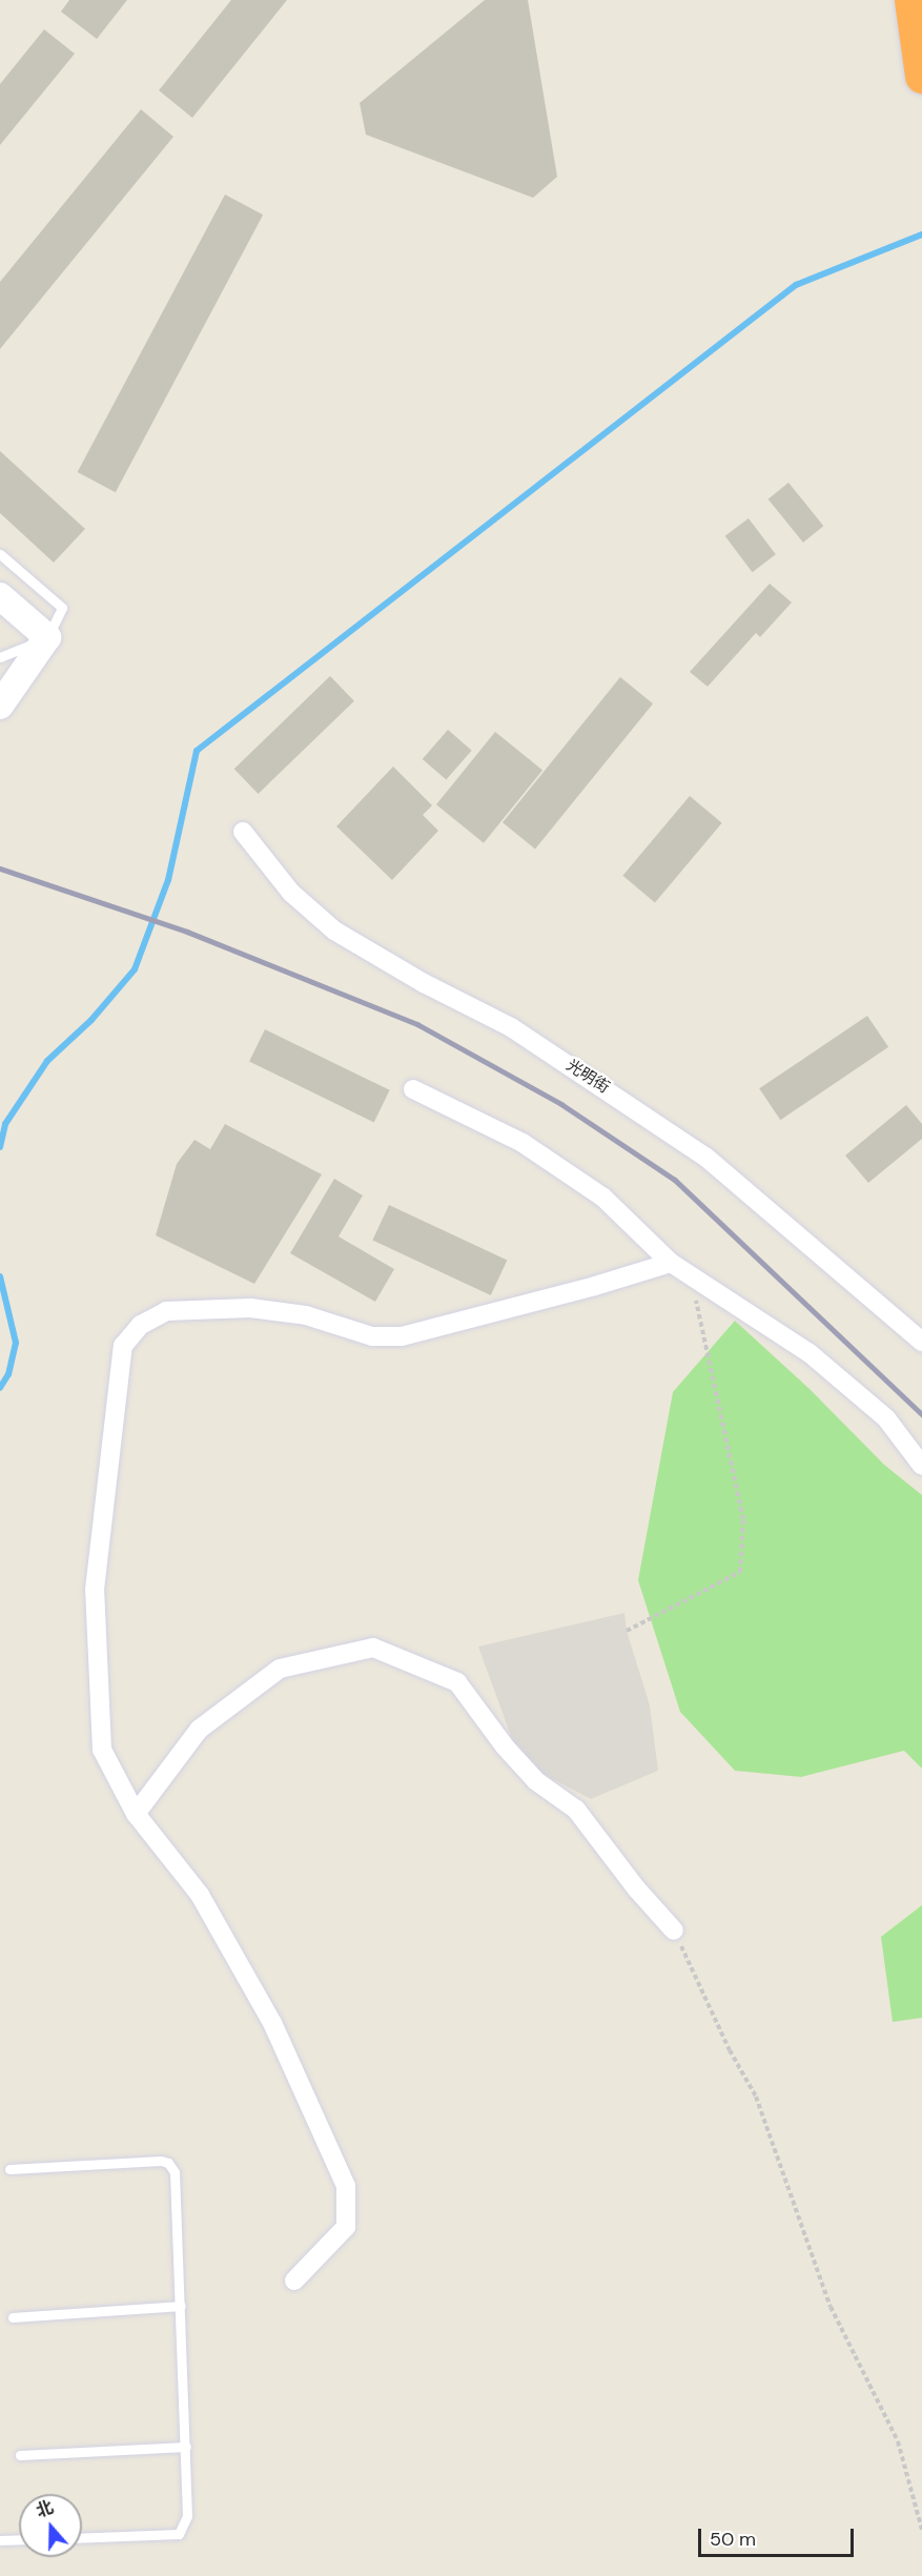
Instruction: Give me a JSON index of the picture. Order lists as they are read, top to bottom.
{
  "streets": {
    "street": ["光明街"]
  },
  "scale_bar": "50 m",
  "north": "top"
}
